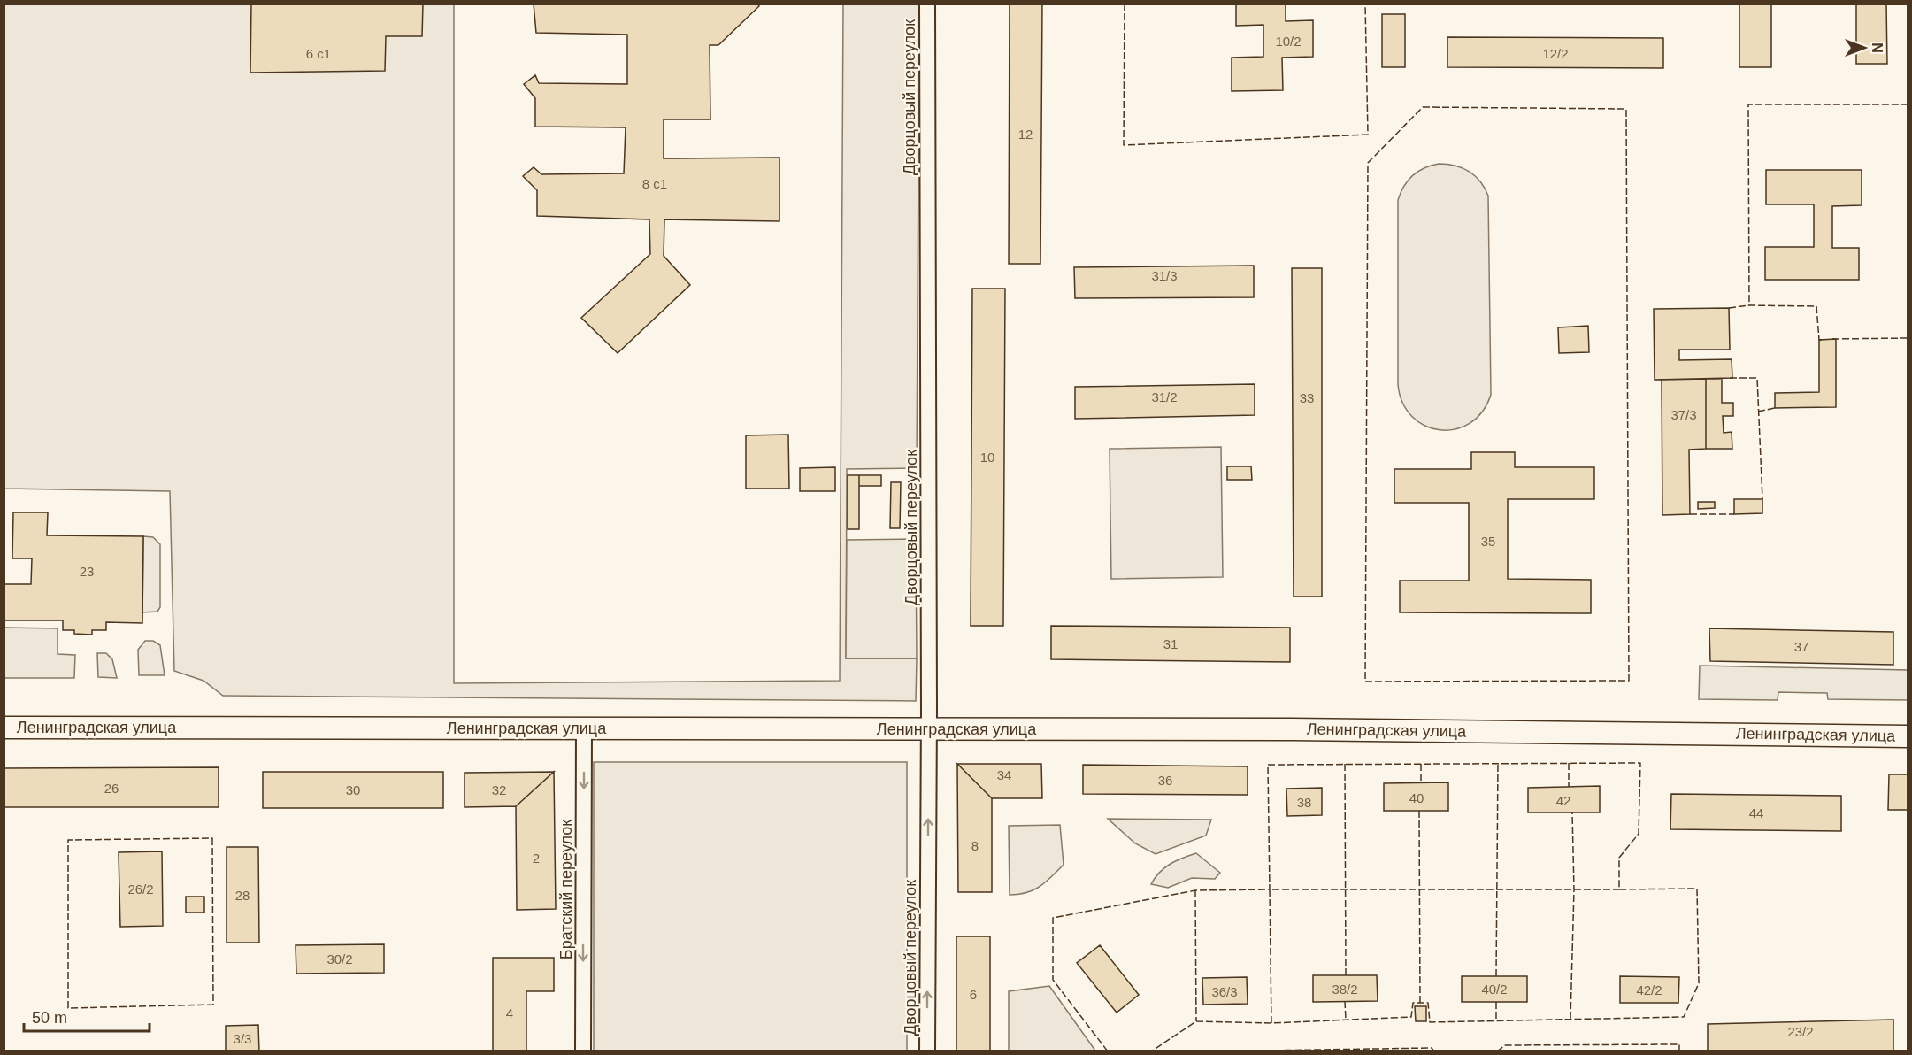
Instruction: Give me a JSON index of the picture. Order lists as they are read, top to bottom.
{
  "streets": {
    "main road": ["Ленинградская улица"],
    "street": ["Дворцовый переулок", "Братский переулок"]
  },
  "crossings": [
    ["Дворцовый переулок", "Ленинградская улица"],
    ["Ленинградская улица", "Братский переулок"]
  ],
  "one_way": ["Братский переулок"],
  "house_numbers": [
    "10/2",
    "6 с1",
    "12/2",
    "12",
    "8 с1",
    "31/3",
    "31/2",
    "33",
    "37/3",
    "10",
    "35",
    "23",
    "31",
    "37",
    "34",
    "36",
    "26",
    "30",
    "32",
    "40",
    "42",
    "38",
    "44",
    "8",
    "2",
    "26/2",
    "28",
    "30/2",
    "38/2",
    "40/2",
    "42/2",
    "36/3",
    "6",
    "4",
    "23/2",
    "3/3"
  ],
  "scale_bar": "50 m",
  "north": "right"
}
